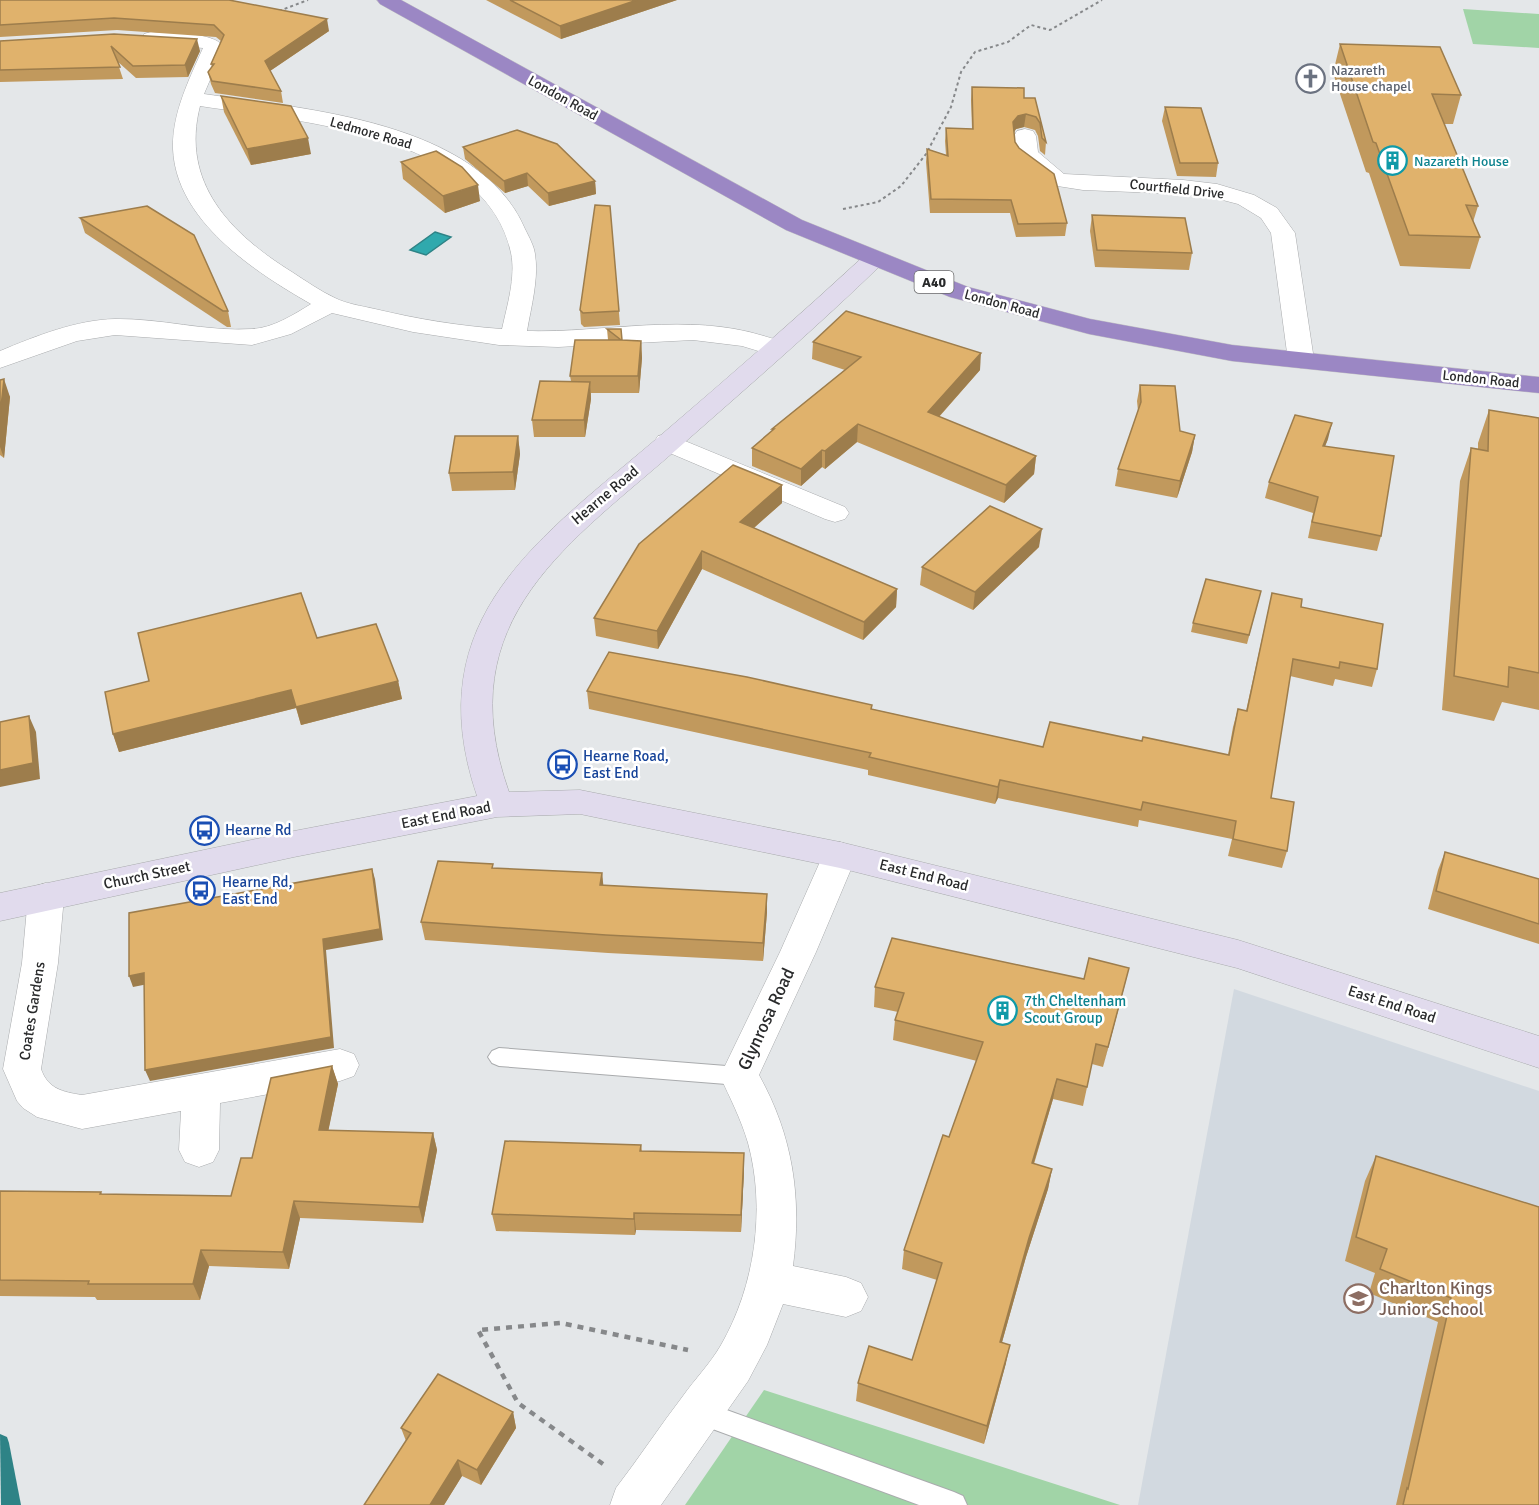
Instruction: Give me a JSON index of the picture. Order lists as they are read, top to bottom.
{
  "streets": {
    "highway": ["London Road", "A40"],
    "street": [
      "Ledmore Road",
      "Courtfield Drive",
      "Hearne Road",
      "East End Road",
      "Church Street",
      "Coates Gardens",
      "Glynrosa Road"
    ]
  },
  "crossings": [
    ["London Road", "Courtfield Drive"],
    ["London Road", "Hearne Road"],
    ["Hearne Road", "East End Road"],
    ["East End Road", "Church Street"],
    ["East End Road", "Glynrosa Road"],
    ["Church Street", "Coates Gardens"]
  ],
  "places": {
    "church": ["Nazareth House chapel"],
    "building": ["Nazareth House", "7th Cheltenham Scout Group"],
    "bus stop": ["Hearne Road, East End", "Hearne Rd", "Hearne Rd, East End"],
    "school or university": ["Charlton Kings Junior School"]
  }
}
